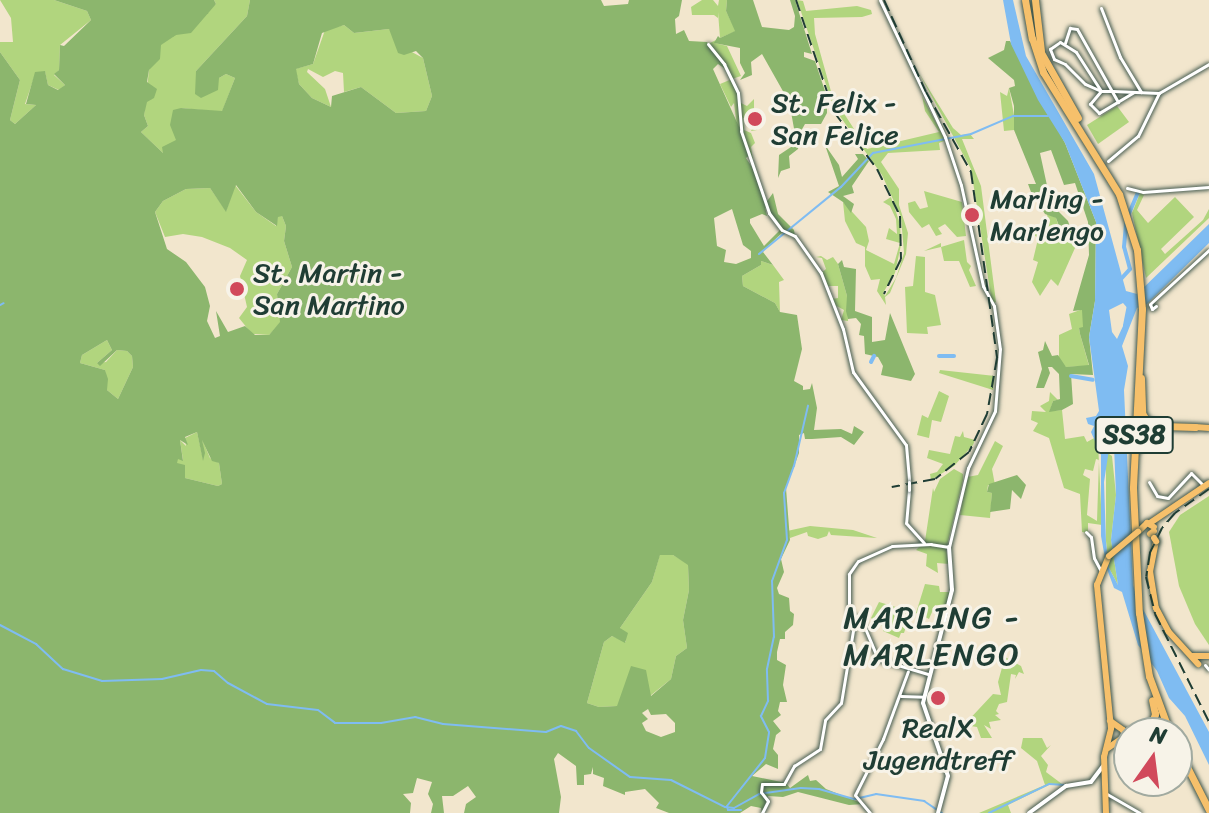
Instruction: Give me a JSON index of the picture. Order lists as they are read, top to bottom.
{
  "streets": {
    "highway": ["SS38"]
  },
  "districts": ["MARLING - MARLENGO"],
  "places": [
    "St. Felix - San Felice",
    "Marling - Marlengo",
    "St. Martin - San Martino",
    "RealX Jugendtreff"
  ],
  "north": "top"
}
